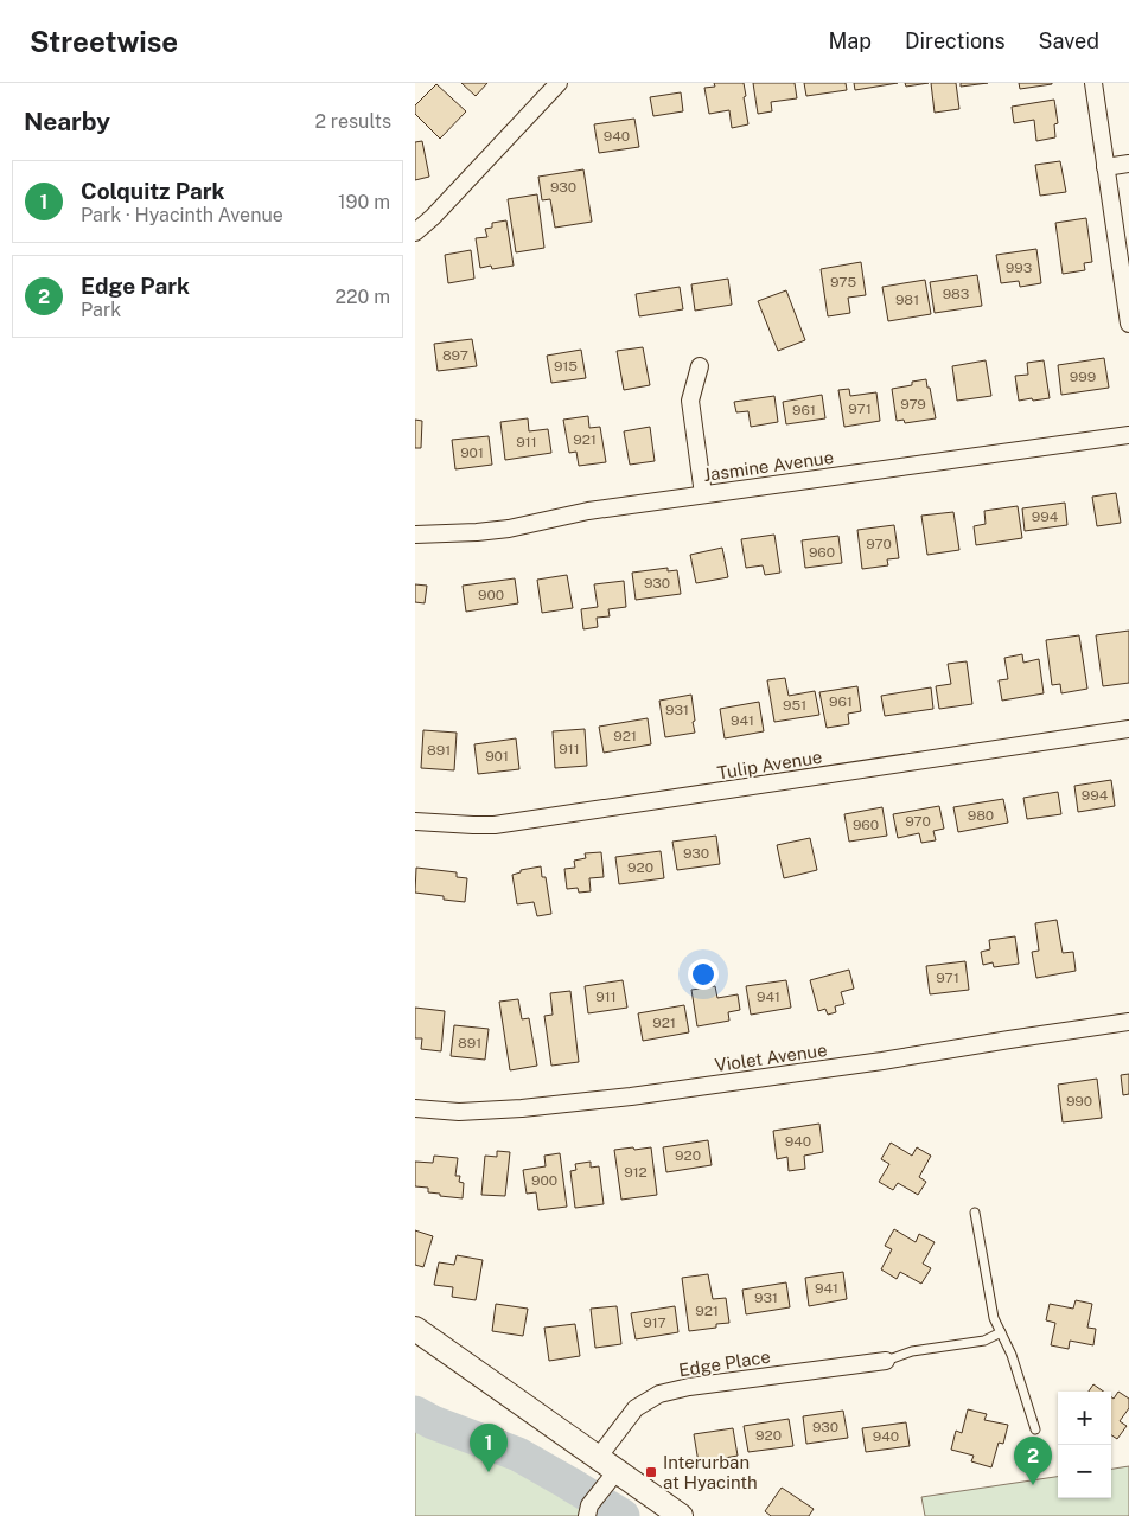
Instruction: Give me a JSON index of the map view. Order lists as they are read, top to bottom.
{
  "streets": {
    "street": [
      "Jasmine Avenue",
      "Tulip Avenue",
      "Violet Avenue",
      "Edge Place"
    ]
  },
  "places": {
    "transit": ["Interurban at Hyacinth"]
  },
  "house_numbers": [
    "940",
    "930",
    "993",
    "975",
    "983",
    "981",
    "897",
    "915",
    "999",
    "979",
    "971",
    "961",
    "921",
    "911",
    "901",
    "994",
    "970",
    "960",
    "930",
    "900",
    "961",
    "951",
    "931",
    "941",
    "921",
    "911",
    "891",
    "901",
    "994",
    "980",
    "970",
    "960",
    "930",
    "920",
    "971",
    "911",
    "941",
    "921",
    "891",
    "990",
    "940",
    "920",
    "912",
    "900",
    "941",
    "931",
    "921",
    "917",
    "930",
    "920",
    "940"
  ],
  "page": {
    "header": "Streetwise",
    "nav": ["Map", "Directions", "Saved"],
    "heading": ["Nearby", "2 results"],
    "list": [
      {
        "mark": "1",
        "name": "Colquitz Park",
        "note": "Park · Hyacinth Avenue",
        "value": "190 m"
      },
      {
        "mark": "2",
        "name": "Edge Park",
        "note": "Park",
        "value": "220 m"
      }
    ],
    "map_buttons": ["+", "−"],
    "pins": ["1", "2"]
  }
}
